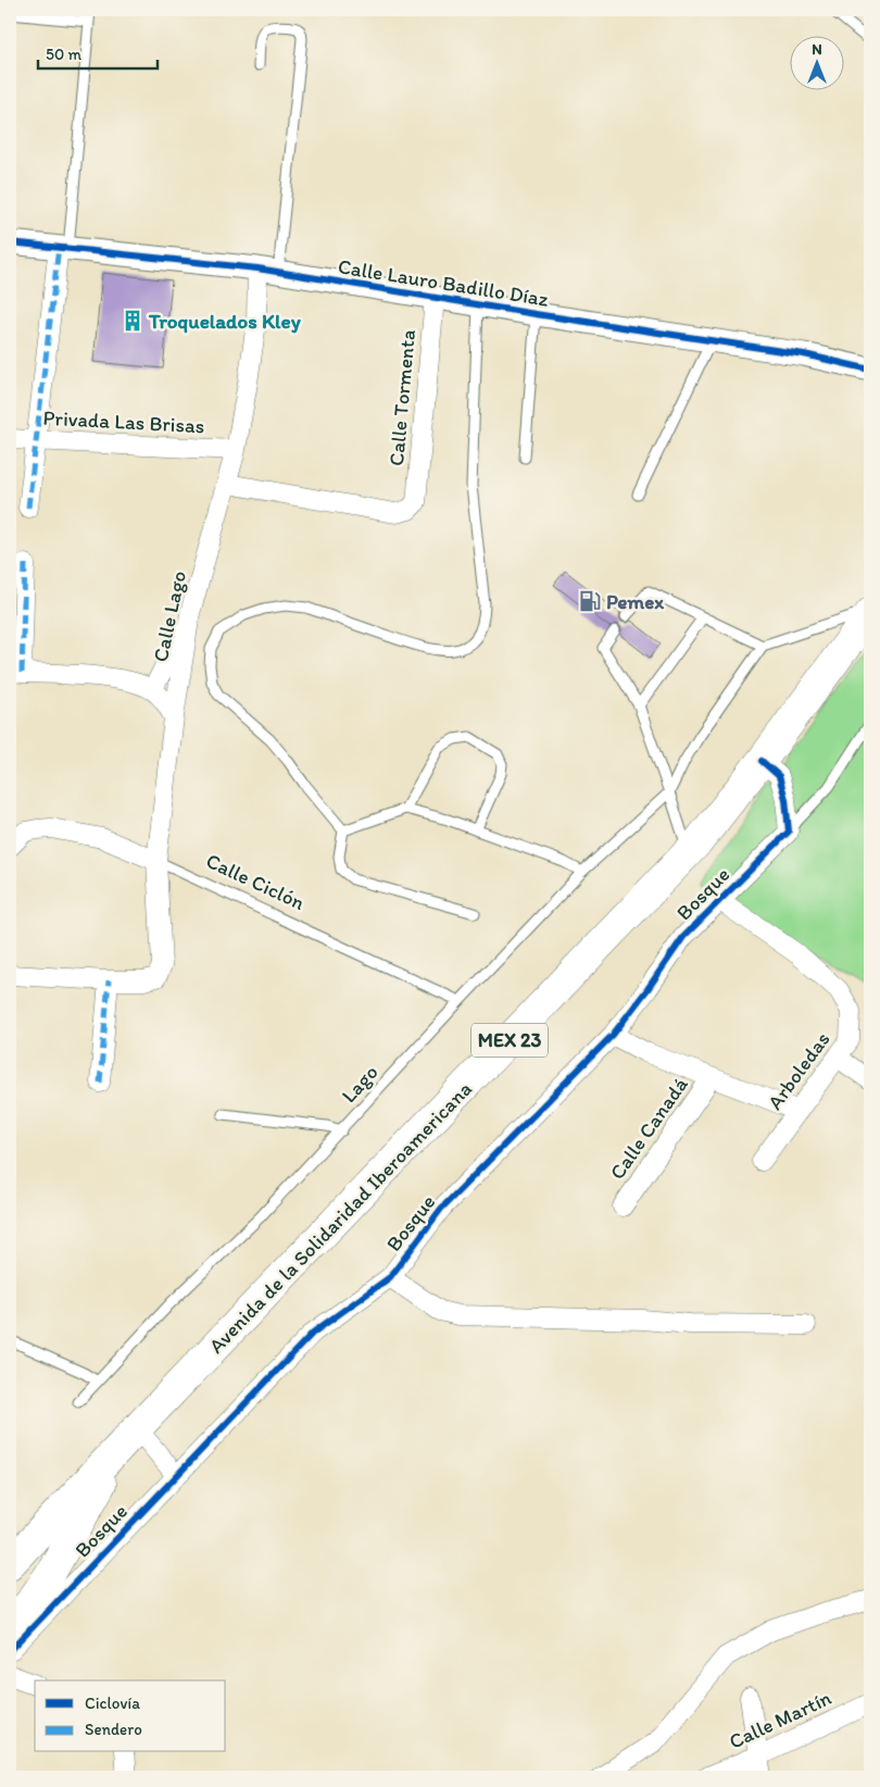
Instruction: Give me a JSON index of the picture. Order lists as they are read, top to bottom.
{
  "streets": {
    "highway": ["MEX 23", "Avenida de la Solidaridad Iberoamericana"],
    "street": [
      "Calle Lauro Badillo Díaz",
      "Calle Tormenta",
      "Privada Las Brisas",
      "Calle Lago",
      "Calle Ciclón",
      "Bosque",
      "Arboledas",
      "Calle Canadá",
      "Calle Martín"
    ],
    "lane": ["Lago"]
  },
  "crossings": [
    ["Calle Lauro Badillo Díaz", "Calle Tormenta"],
    ["Calle Lauro Badillo Díaz", "Calle Lago"],
    ["Calle Tormenta", "Calle Lago"],
    ["Privada Las Brisas", "Calle Lago"],
    ["Calle Lago", "Calle Ciclón"],
    ["Calle Ciclón", "Lago"],
    ["Bosque", "Arboledas"]
  ],
  "places": {
    "building": ["Troquelados Kley"],
    "fuel station": ["Pemex"]
  },
  "legend": ["Ciclovía", "Sendero"],
  "scale_bar": "50 m",
  "north": "top"
}
